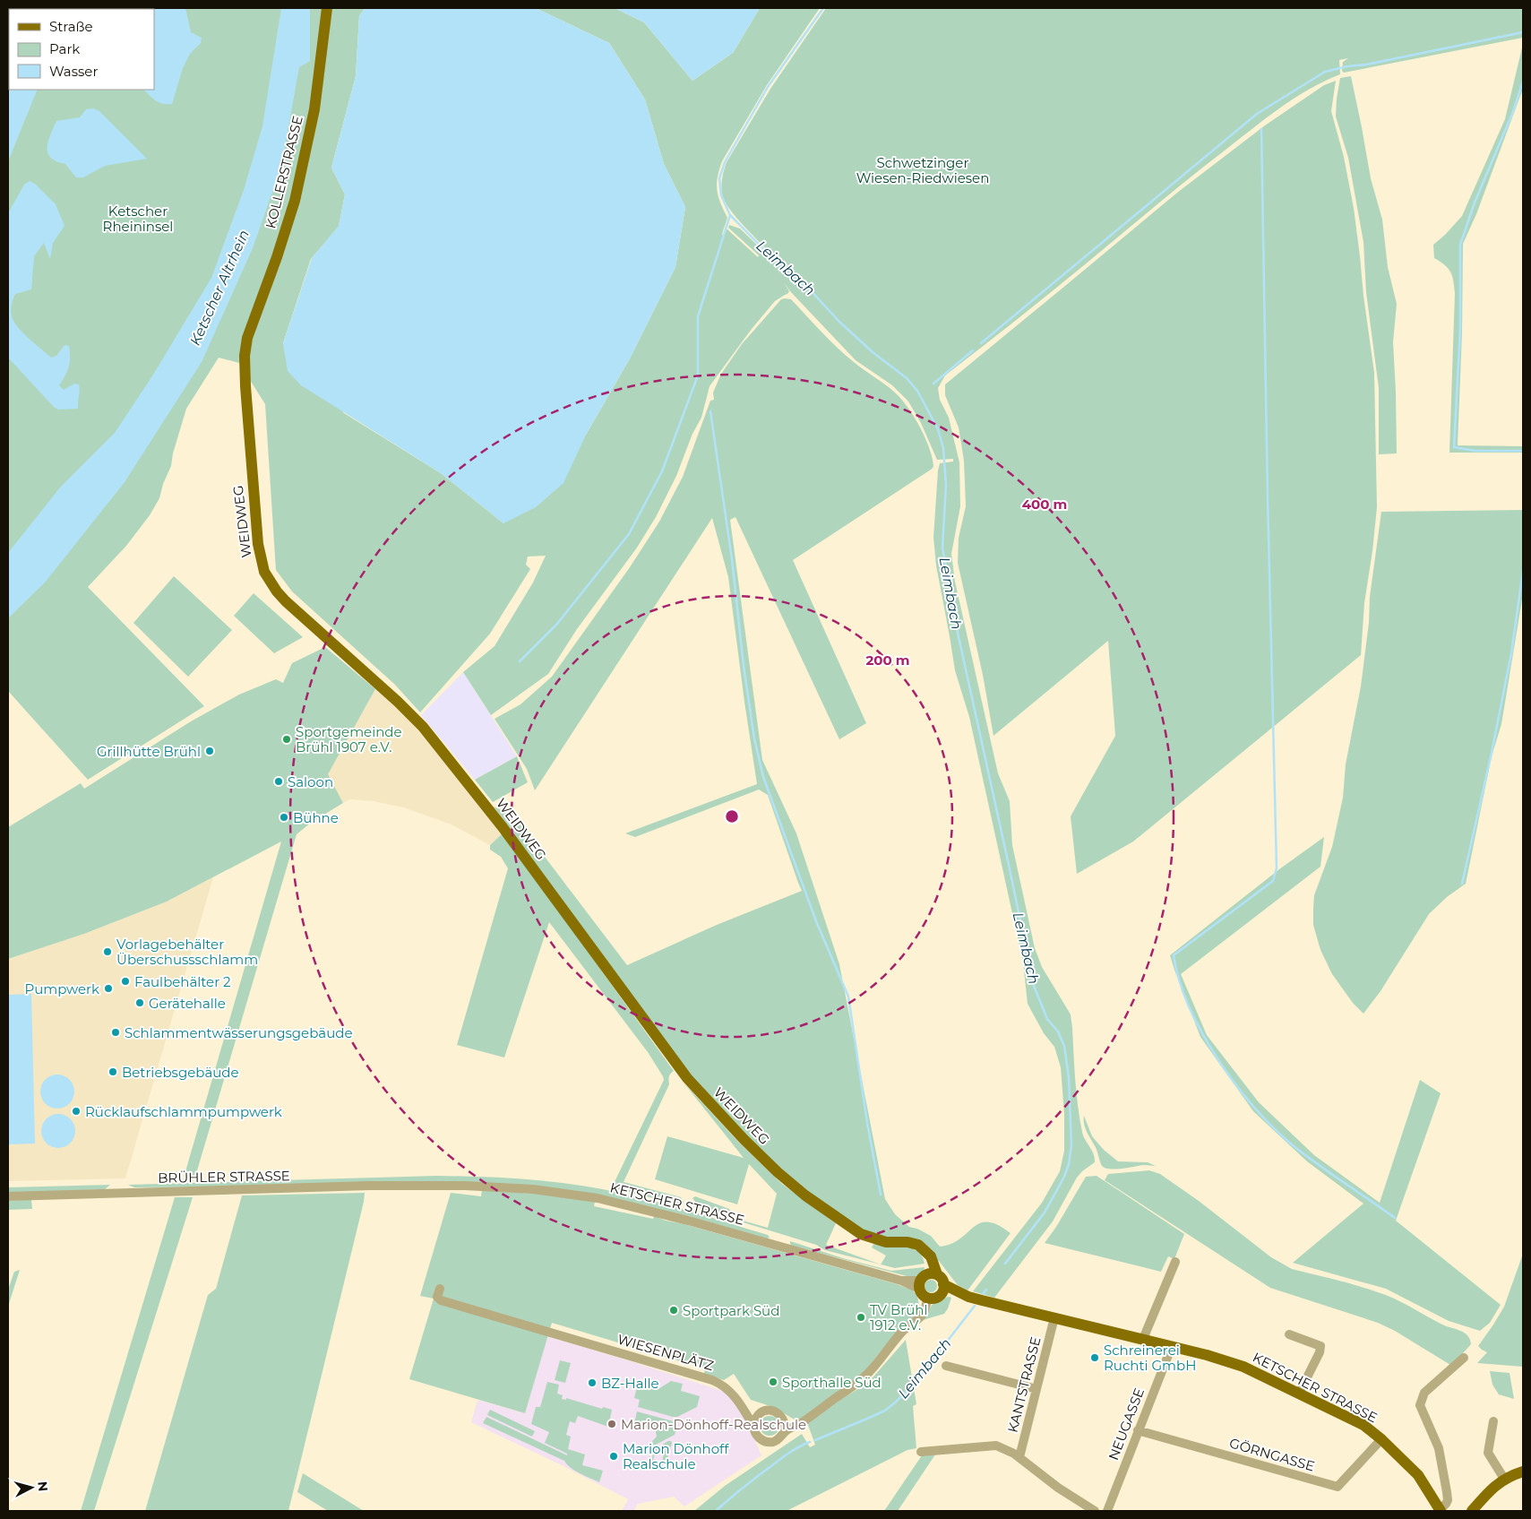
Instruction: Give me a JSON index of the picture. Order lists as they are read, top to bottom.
{
  "streets": {
    "main road": ["KOLLERSTRASSE", "WEIDWEG", "KETSCHER STRASSE"],
    "street": [
      "BRÜHLER STRASSE",
      "WIESENPLÄTZ",
      "KANTSTRASSE",
      "NEUGASSE",
      "GÖRNGASSE"
    ]
  },
  "crossings": [
    ["KOLLERSTRASSE", "WEIDWEG"],
    ["WEIDWEG", "KETSCHER STRASSE"],
    ["BRÜHLER STRASSE", "KETSCHER STRASSE"],
    ["KETSCHER STRASSE", "KANTSTRASSE"],
    ["KETSCHER STRASSE", "NEUGASSE"],
    ["KETSCHER STRASSE", "GÖRNGASSE"],
    ["NEUGASSE", "GÖRNGASSE"]
  ],
  "water": ["Leimbach", "Ketscher Altrhein"],
  "parks": ["Schwetzinger Wiesen-Riedwiesen", "Ketscher Rheininsel"],
  "places": [
    "Sportgemeinde Brühl 1907 e.V.",
    "Grillhütte Brühl",
    "Saloon",
    "Bühne",
    "Vorlagebehälter Überschussschlamm",
    "Faulbehälter 2",
    "Pumpwerk",
    "Gerätehalle",
    "Schlammentwässerungsgebäude",
    "Betriebsgebäude",
    "Rücklaufschlammpumpwerk",
    "Sportpark Süd",
    "TV Brühl 1912 e.V.",
    "Schreinerei Ruchti GmbH",
    "Sporthalle Süd",
    "BZ-Halle",
    "Marion-Dönhoff-Realschule",
    "Marion Dönhoff Realschule"
  ],
  "legend": ["Straße", "Park", "Wasser"],
  "north": "right",
  "rings": ["400 m", "200 m"]
}
